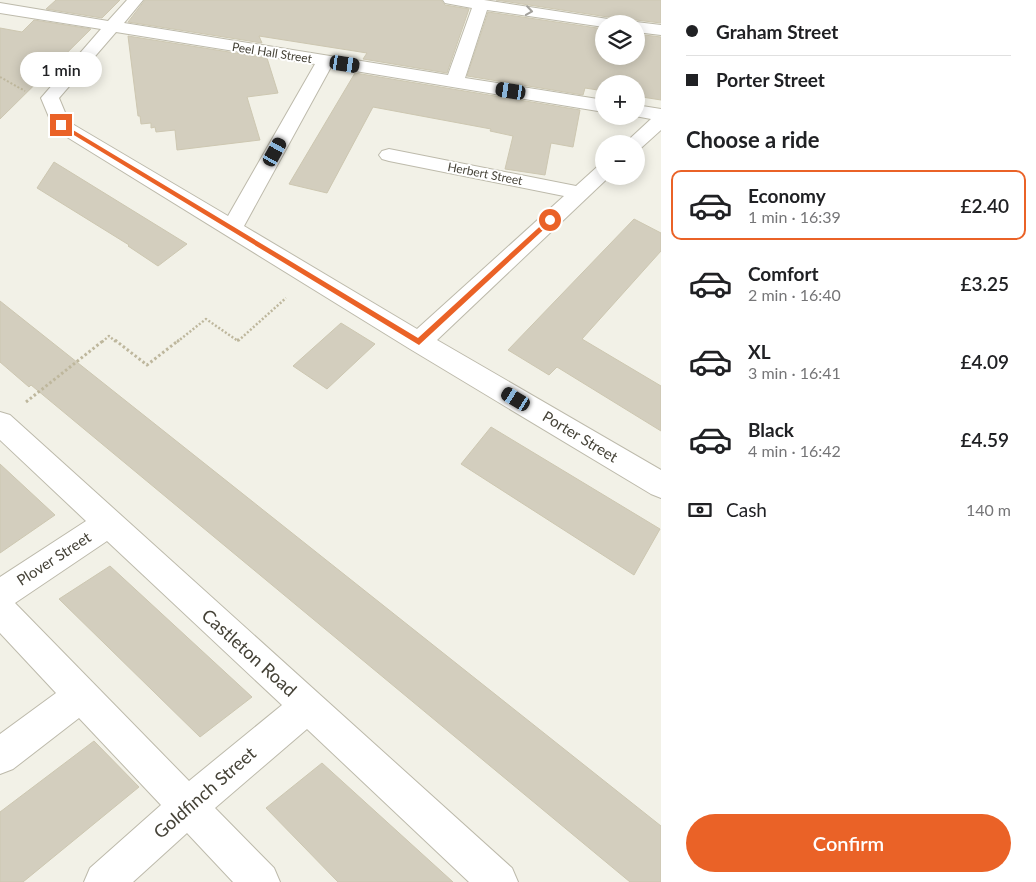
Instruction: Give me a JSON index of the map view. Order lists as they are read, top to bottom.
{
  "streets": {
    "street": [
      "Peel Hall Street",
      "Herbert Street",
      "Porter Street",
      "Plover Street",
      "Castleton Road",
      "Goldfinch Street"
    ]
  },
  "crossings": [
    ["Peel Hall Street", "Porter Street"],
    ["Plover Street", "Castleton Road"],
    ["Castleton Road", "Goldfinch Street"]
  ],
  "page": {
    "banner": ["Graham Street", "Porter Street"],
    "map_buttons": ["+", "−"],
    "bubble": "1 min",
    "heading": "Choose a ride",
    "list": [
      {
        "name": "Economy",
        "note": "1 min · 16:39",
        "value": "£2.40"
      },
      {
        "name": "Comfort",
        "note": "2 min · 16:40",
        "value": "£3.25"
      },
      {
        "name": "XL",
        "note": "3 min · 16:41",
        "value": "£4.09"
      },
      {
        "name": "Black",
        "note": "4 min · 16:42",
        "value": "£4.59"
      }
    ],
    "pay": ["Cash", "140 m"],
    "buttons": "Confirm"
  }
}
